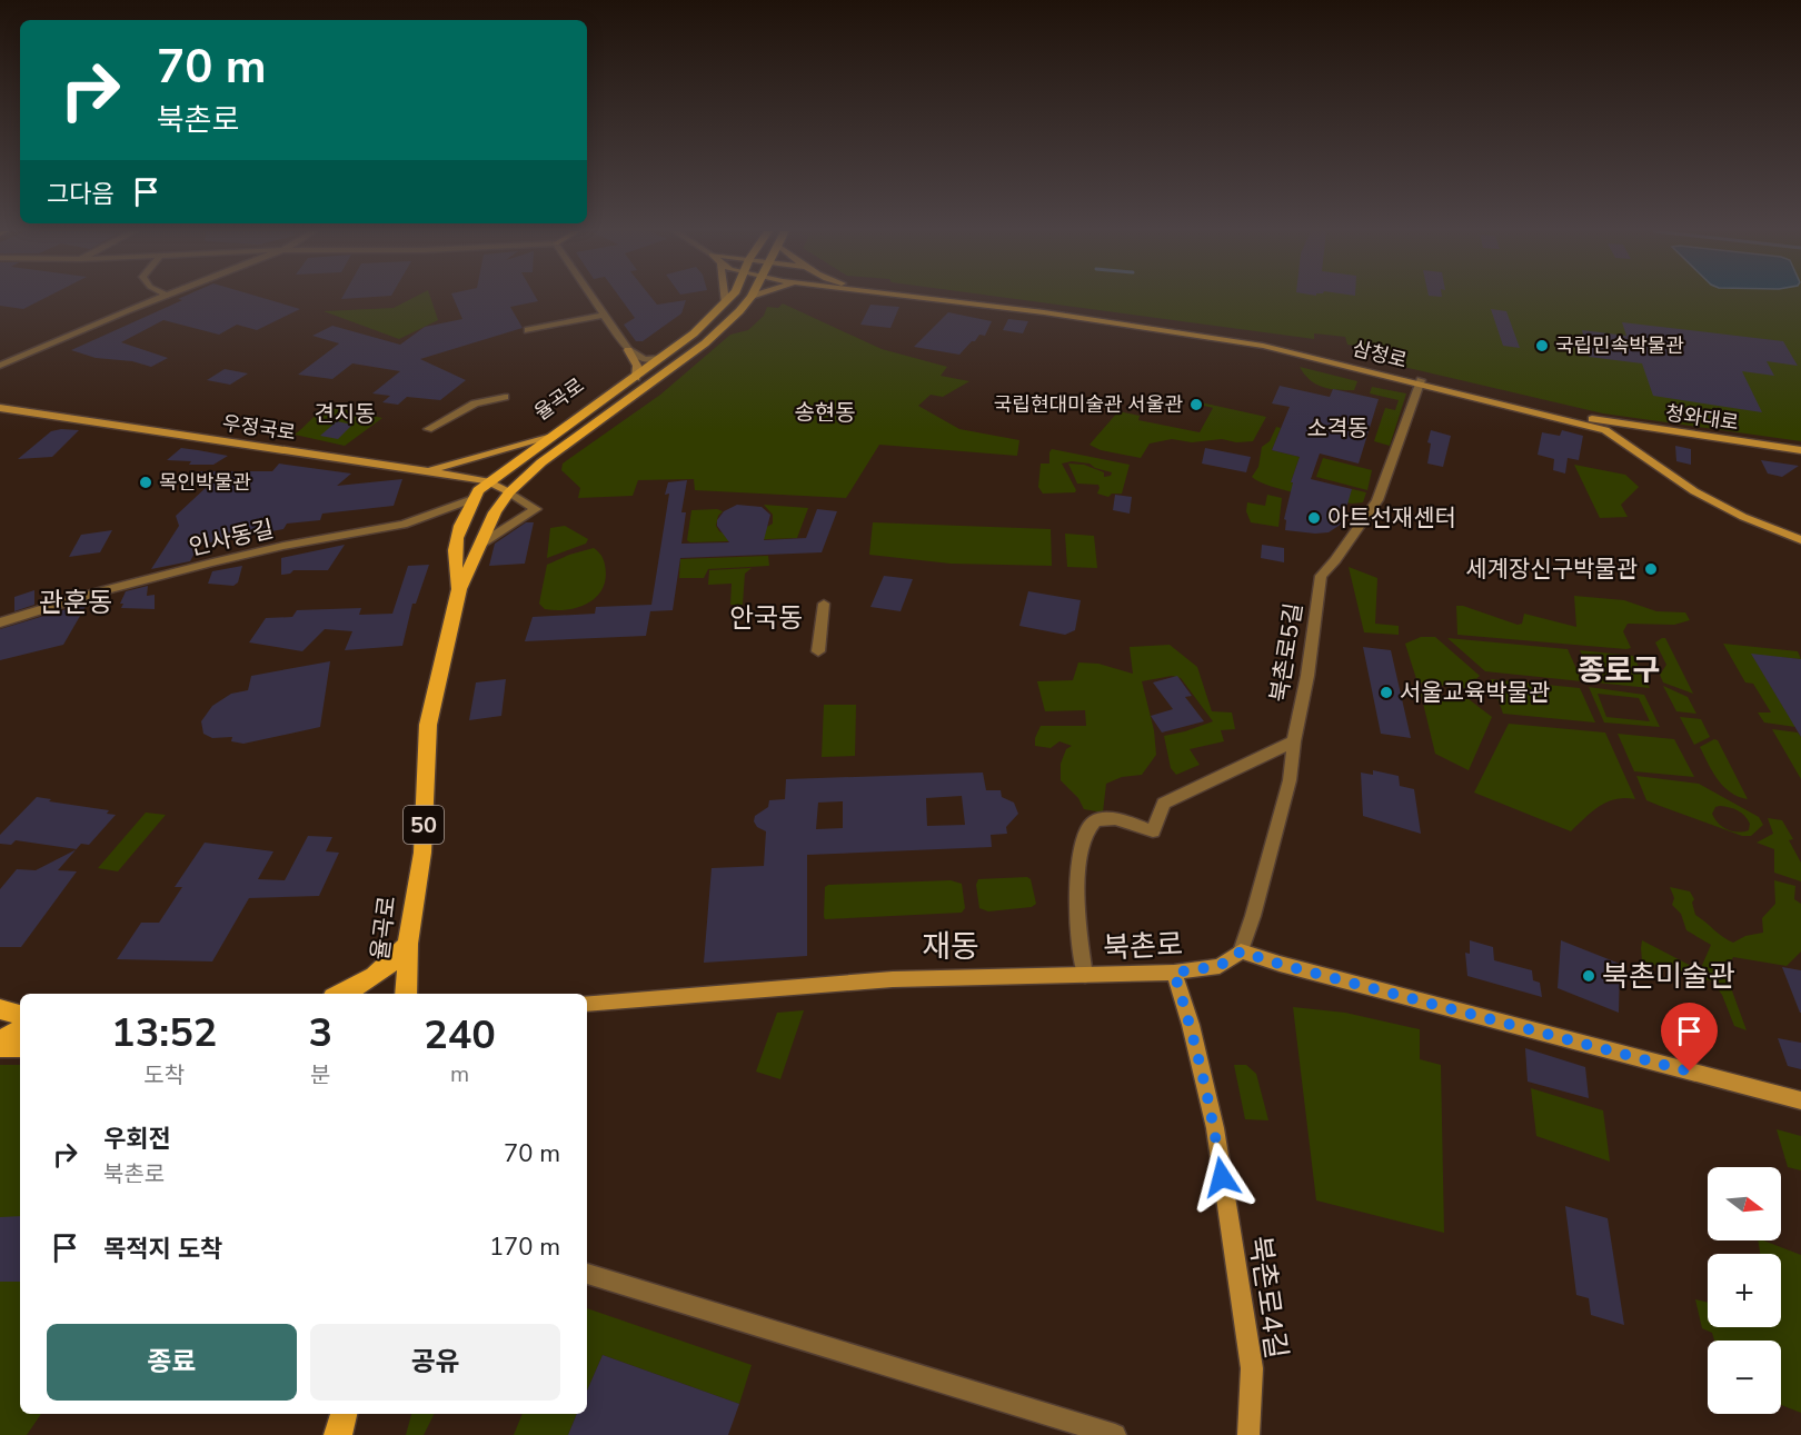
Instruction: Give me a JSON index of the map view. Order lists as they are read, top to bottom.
{
  "streets": {
    "main road": ["율곡로", "50"],
    "street": [
      "삼청로",
      "청와대로",
      "우정국로",
      "인사동길",
      "북촌로5길",
      "북촌로",
      "북촌로4길"
    ]
  },
  "crossings": [
    ["삼청로", "청와대로"],
    ["삼청로", "북촌로5길"],
    ["율곡로", "우정국로"],
    ["율곡로", "인사동길"],
    ["북촌로5길", "북촌로"],
    ["북촌로", "북촌로4길"]
  ],
  "districts": [
    "송현동",
    "견지동",
    "소격동",
    "관훈동",
    "안국동",
    "종로구",
    "재동"
  ],
  "places": [
    "국립민속박물관",
    "국립현대미술관 서울관",
    "목인박물관",
    "아트선재센터",
    "세계장신구박물관",
    "서울교육박물관",
    "북촌미술관"
  ],
  "north": "right",
  "page": {
    "turn": ["70 m", "북촌로"],
    "then": "그다음",
    "eta": [
      "13:52",
      "도착",
      "3",
      "분",
      "240",
      "m"
    ],
    "list": [
      {
        "name": "우회전",
        "note": "북촌로",
        "value": "70 m"
      },
      {
        "name": "목적지 도착",
        "value": "170 m"
      }
    ],
    "map_buttons": ["+", "−"],
    "buttons": ["종료", "공유"]
  }
}
